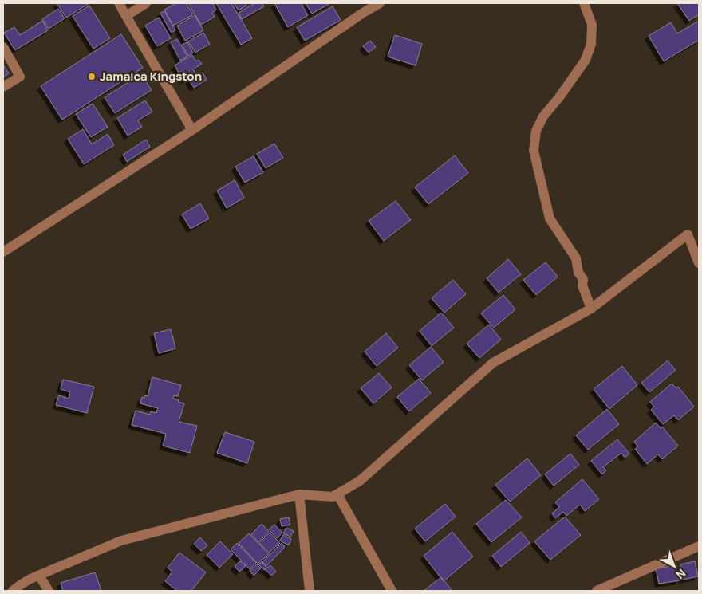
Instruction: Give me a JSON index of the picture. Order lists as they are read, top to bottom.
{
  "places": ["Jamaica Kingston"],
  "north": "bottom right"
}
